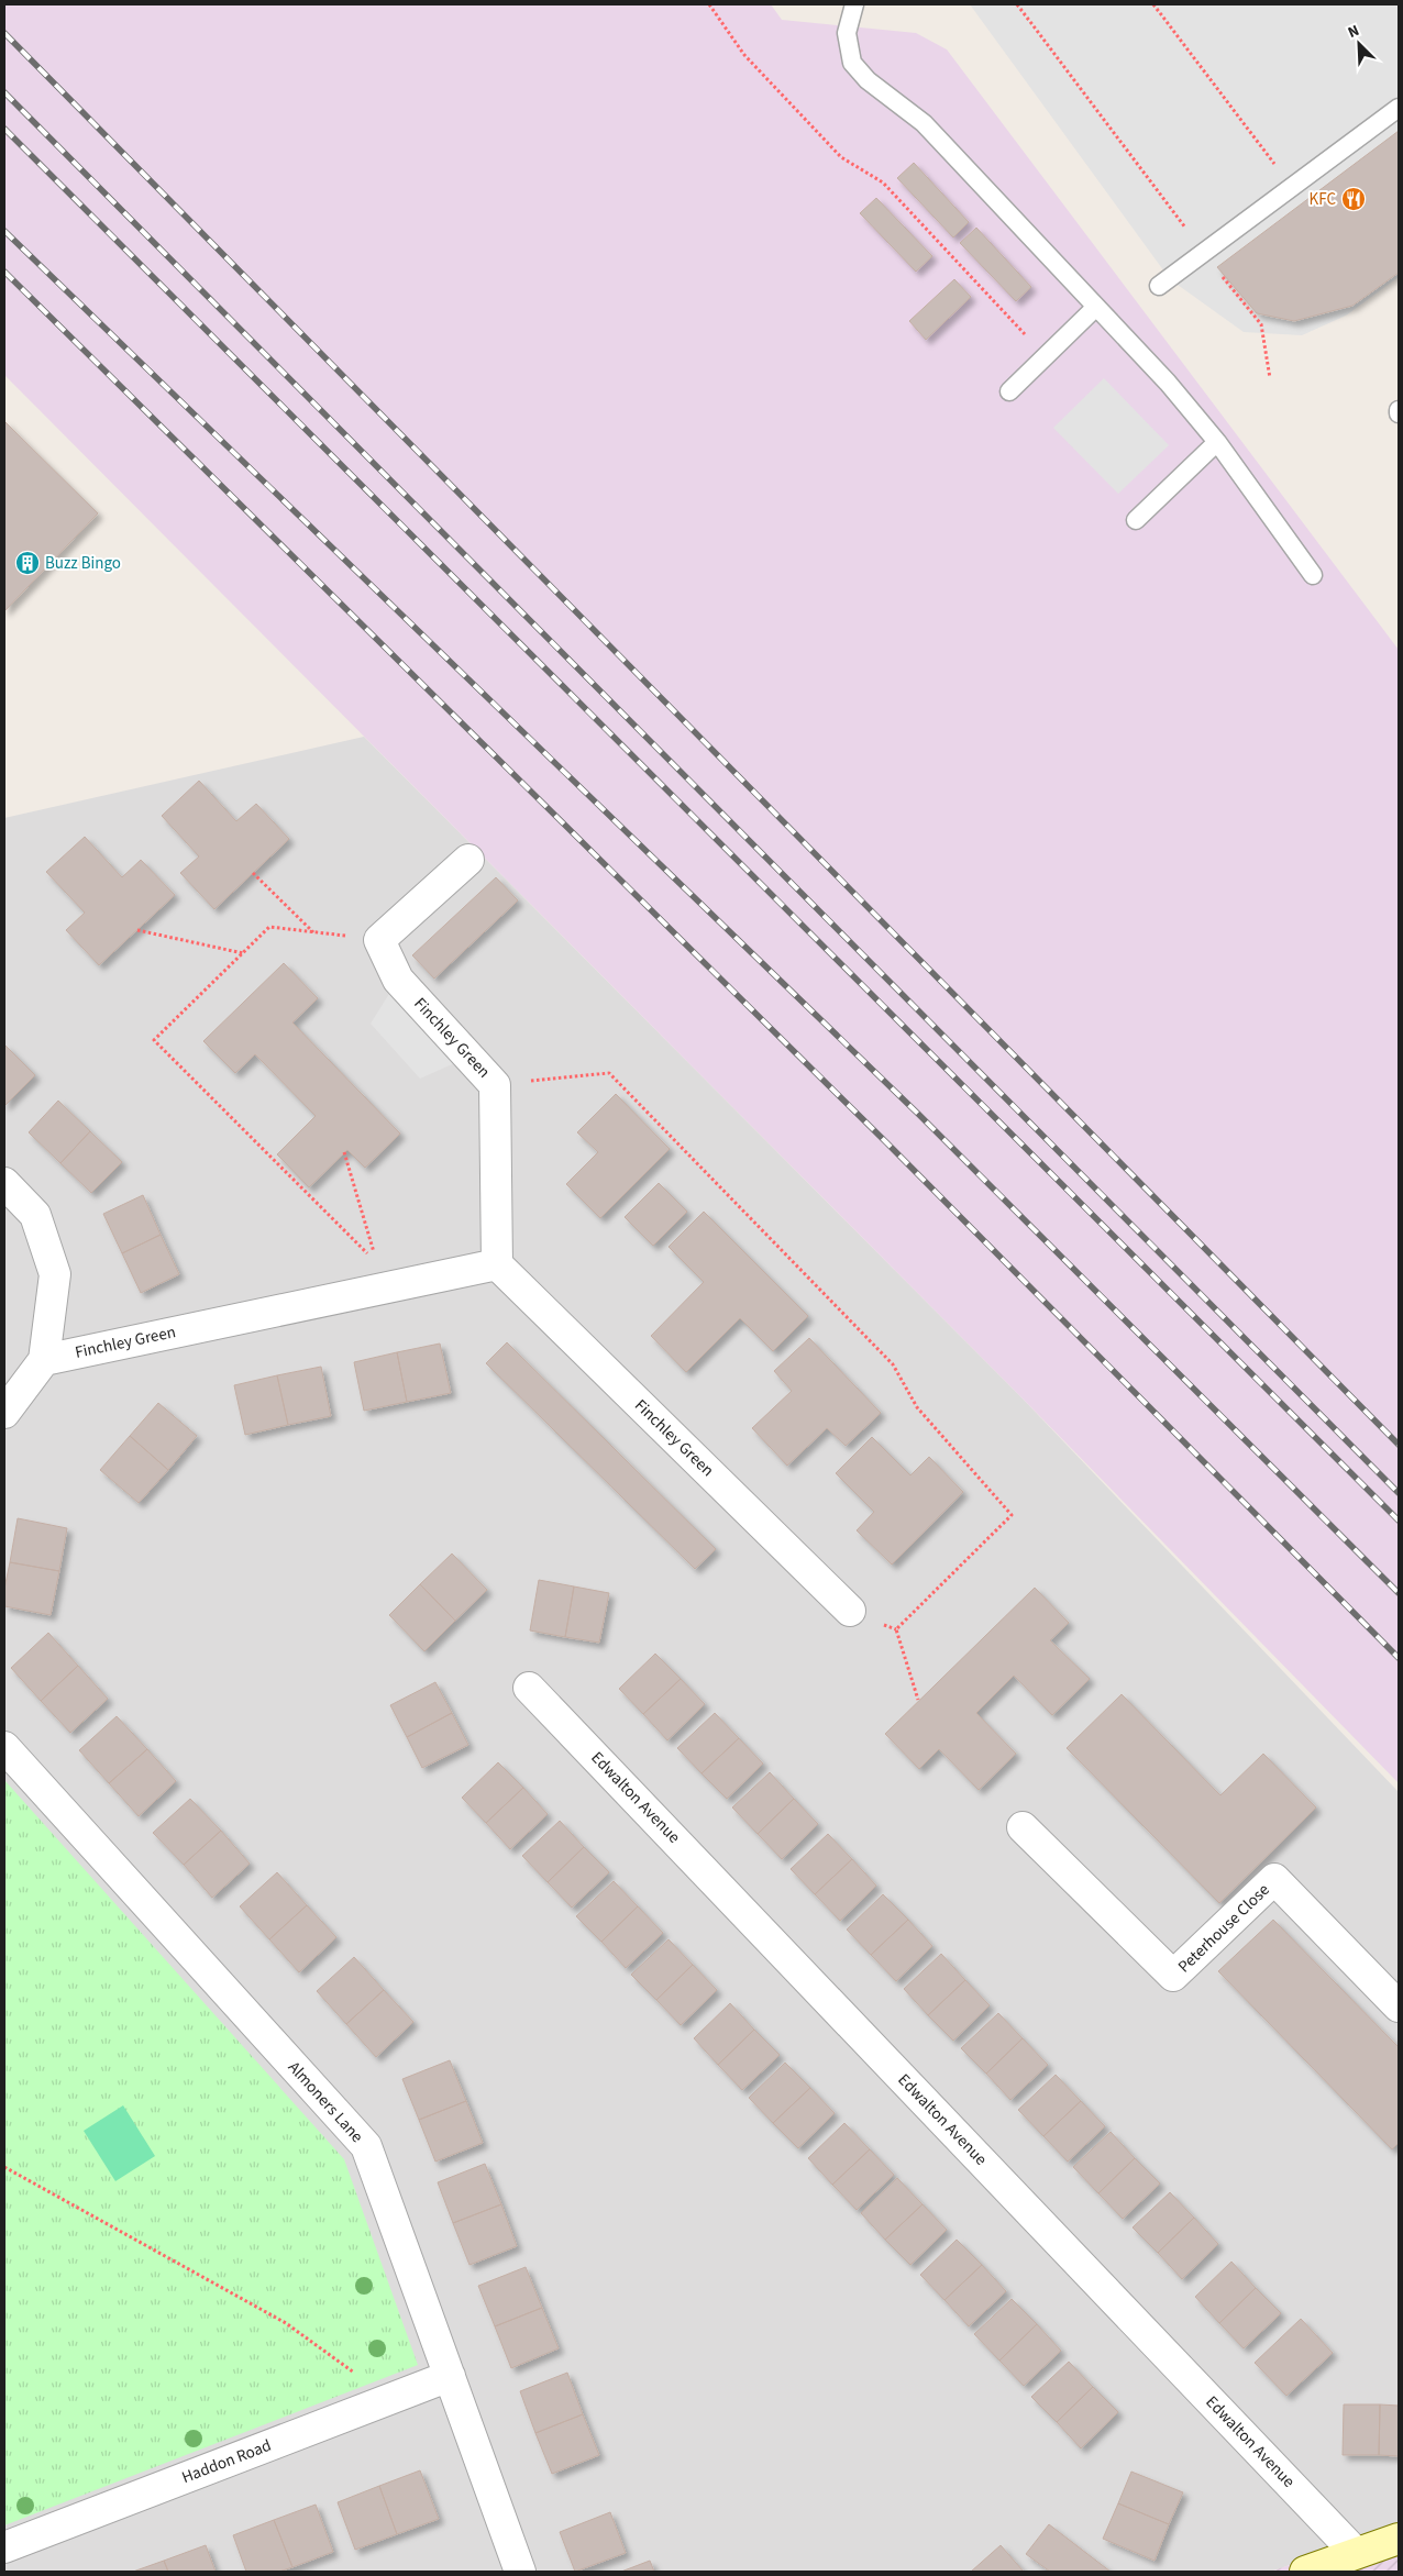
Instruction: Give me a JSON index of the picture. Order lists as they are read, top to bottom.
{
  "streets": {
    "street": [
      "Finchley Green",
      "Edwalton Avenue",
      "Peterhouse Close",
      "Almoners Lane",
      "Haddon Road"
    ]
  },
  "crossings": [
    ["Almoners Lane", "Haddon Road"]
  ],
  "places": {
    "restaurant": ["KFC"],
    "building": ["Buzz Bingo"]
  },
  "north": "top left"
}
